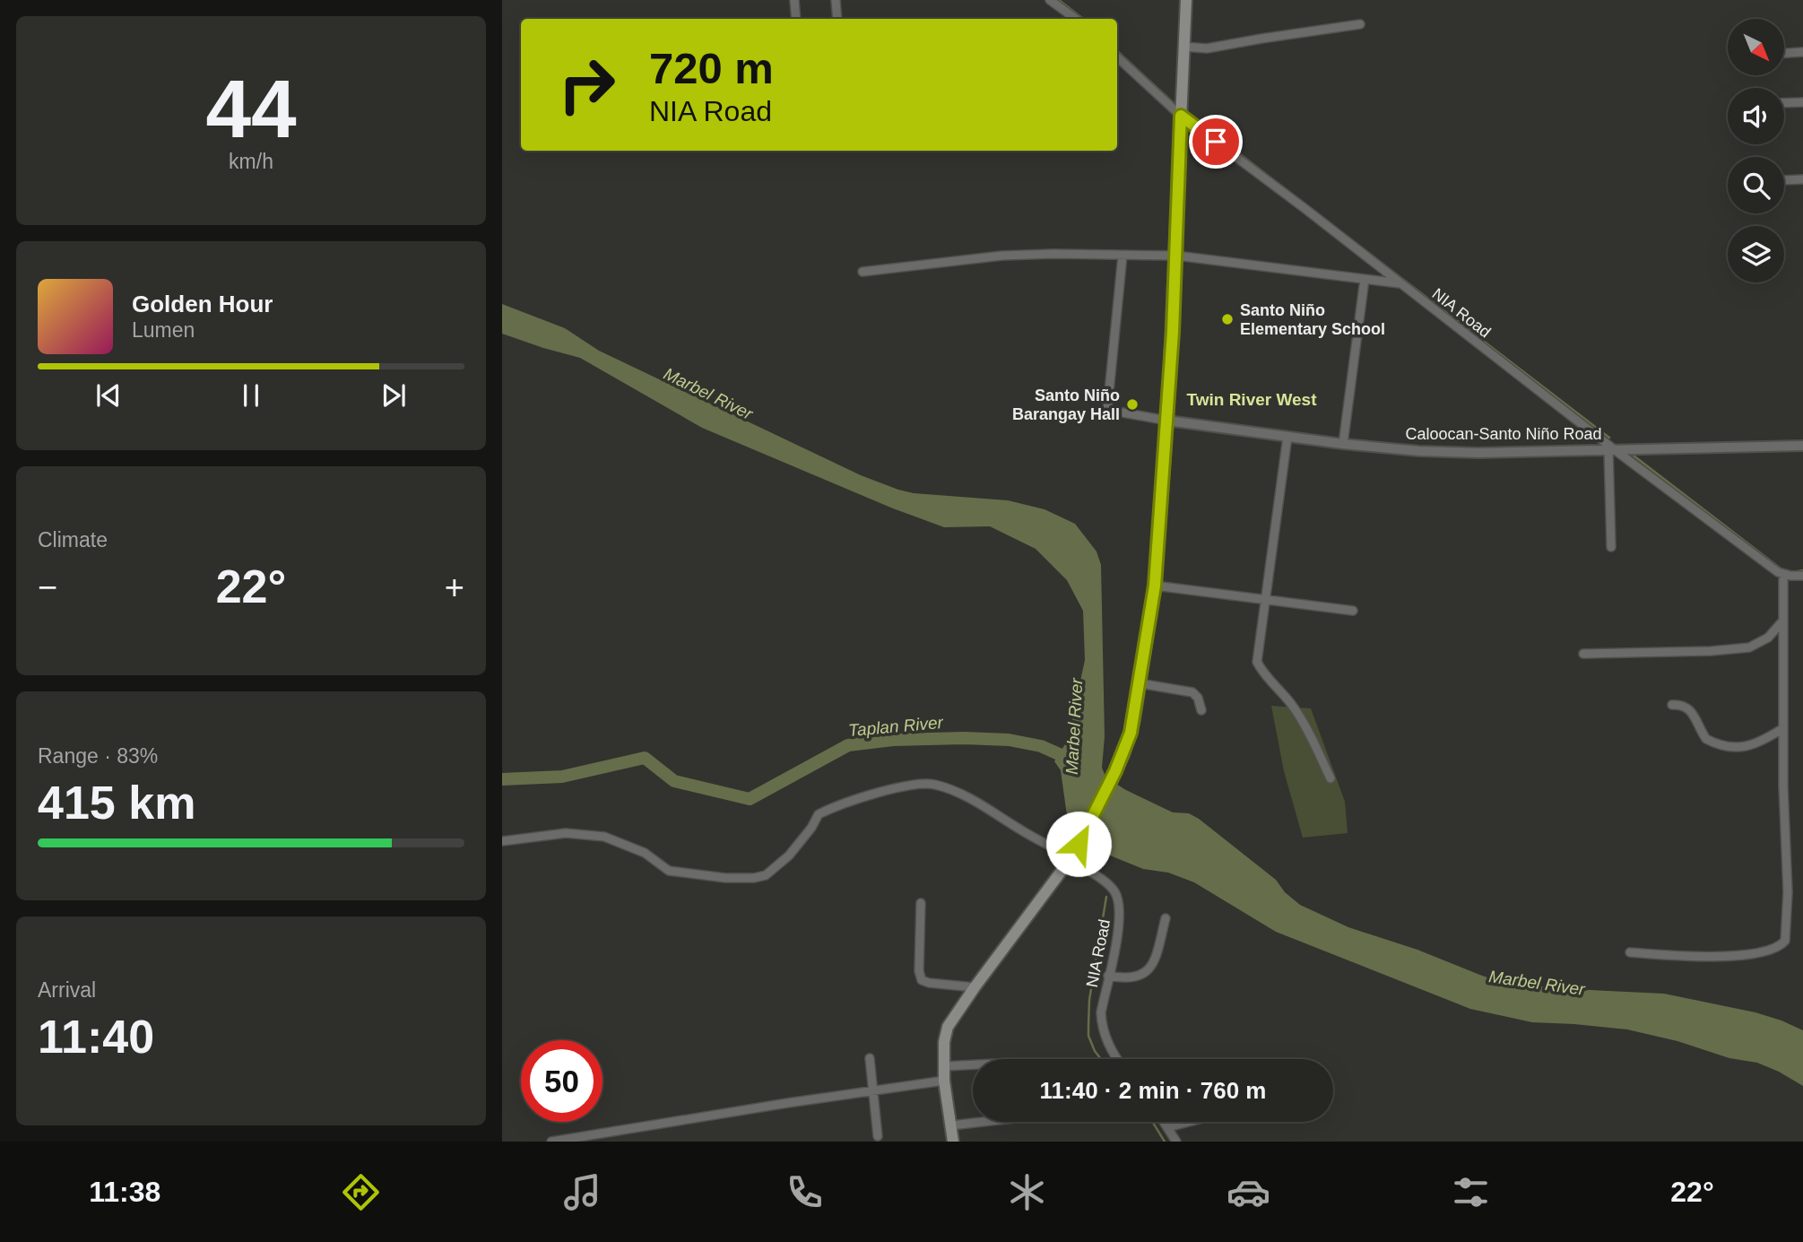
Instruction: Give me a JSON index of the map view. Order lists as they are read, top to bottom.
{
  "streets": {
    "street": ["NIA Road", "Caloocan-Santo Niño Road"]
  },
  "crossings": [
    ["NIA Road", "Caloocan-Santo Niño Road"]
  ],
  "districts": ["Twin River West"],
  "water": ["Marbel River", "Taplan River"],
  "places": ["Santo Niño Elementary School", "Santo Niño Barangay Hall"],
  "north": "bottom right",
  "page": {
    "tile": [
      ["44", "km/h"],
      "Climate",
      ["Range · 83%", "415 km"],
      ["Arrival", "11:40"]
    ],
    "turn": ["720 m", "NIA Road"],
    "song": ["Golden Hour", "Lumen"],
    "heat": ["−", "22°", "+"],
    "limit": "50",
    "trip": "11:40 · 2 min · 760 m",
    "tabs": ["11:38", "22°"]
  }
}
